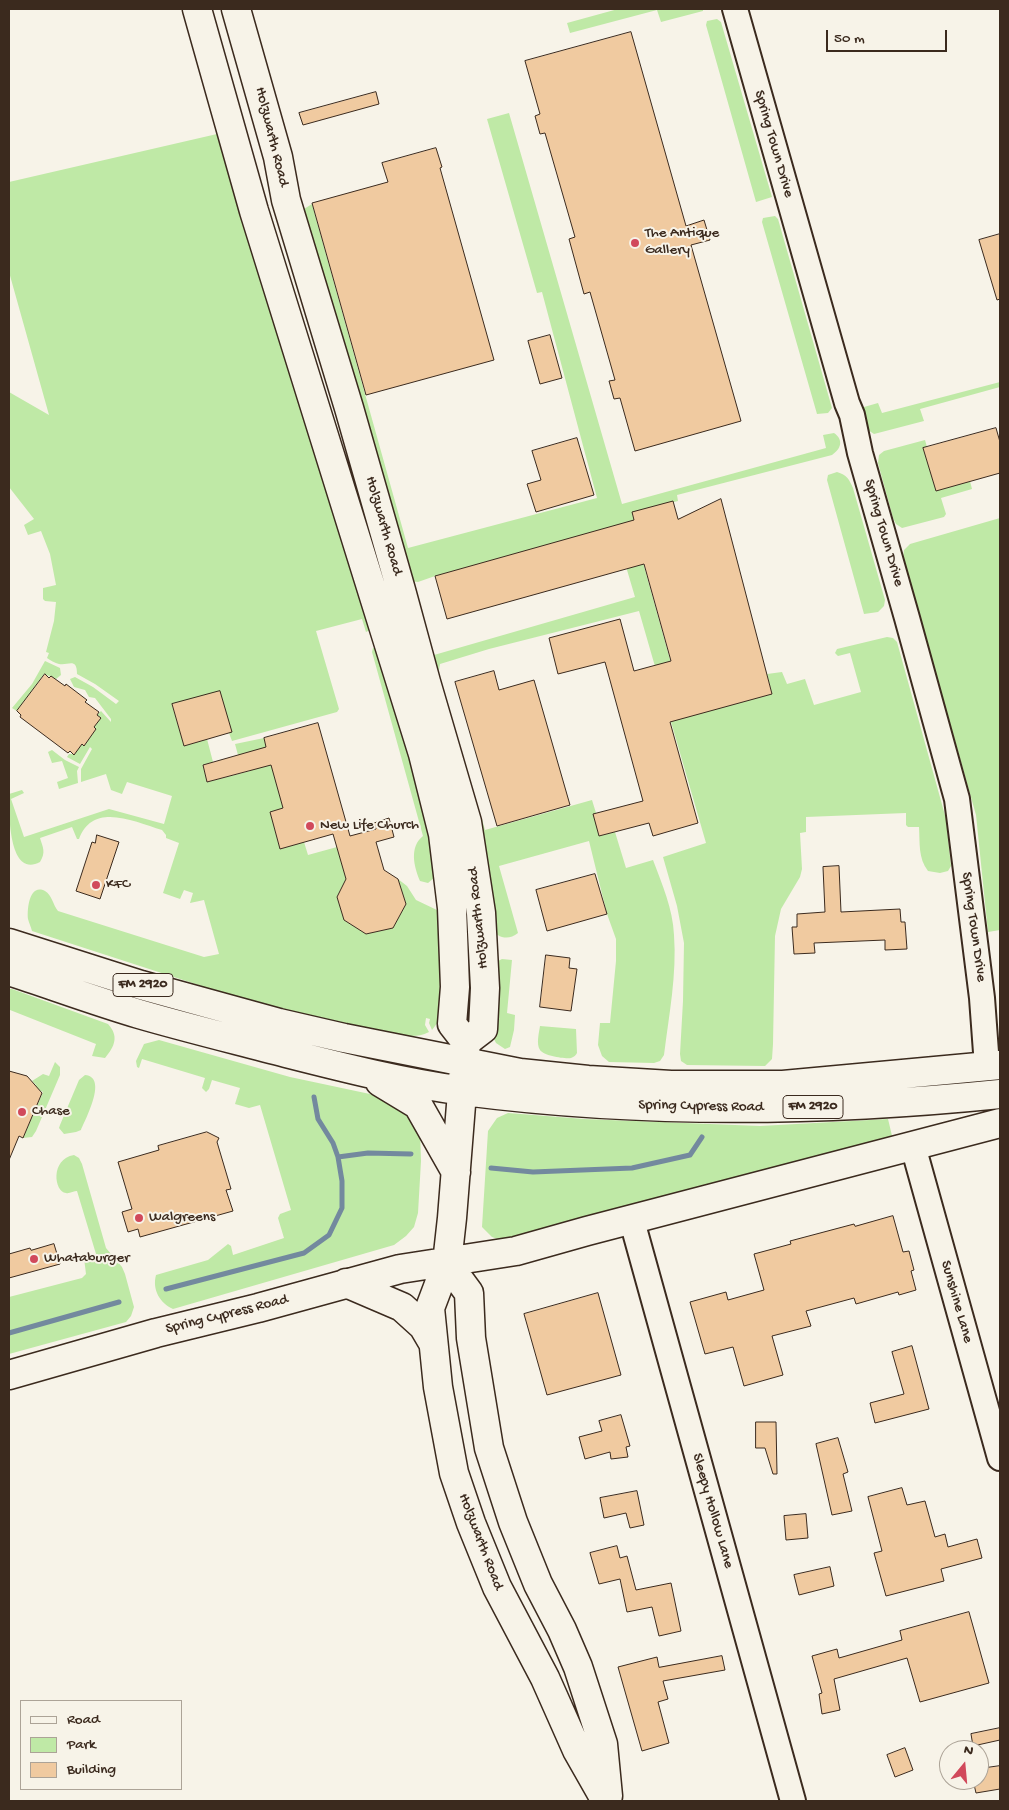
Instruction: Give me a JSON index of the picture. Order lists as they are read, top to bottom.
{
  "streets": {
    "main road": ["Holzwarth Road", "FM 2920", "Spring Cypress Road"],
    "street": ["Spring Town Drive", "Sunshine Lane", "Sleepy Hollow Lane"]
  },
  "crossings": [
    ["Holzwarth Road", "FM 2920"],
    ["Holzwarth Road", "Spring Cypress Road"],
    ["Spring Town Drive", "Spring Cypress Road"],
    ["FM 2920", "Spring Cypress Road"],
    ["Spring Cypress Road", "Sunshine Lane"],
    ["Spring Cypress Road", "Sleepy Hollow Lane"]
  ],
  "places": [
    "The Antique Gallery",
    "New Life Church",
    "KFC",
    "Chase",
    "Walgreens",
    "Whataburger"
  ],
  "legend": ["Road", "Park", "Building"],
  "scale_bar": "50 m",
  "north": "top"
}
